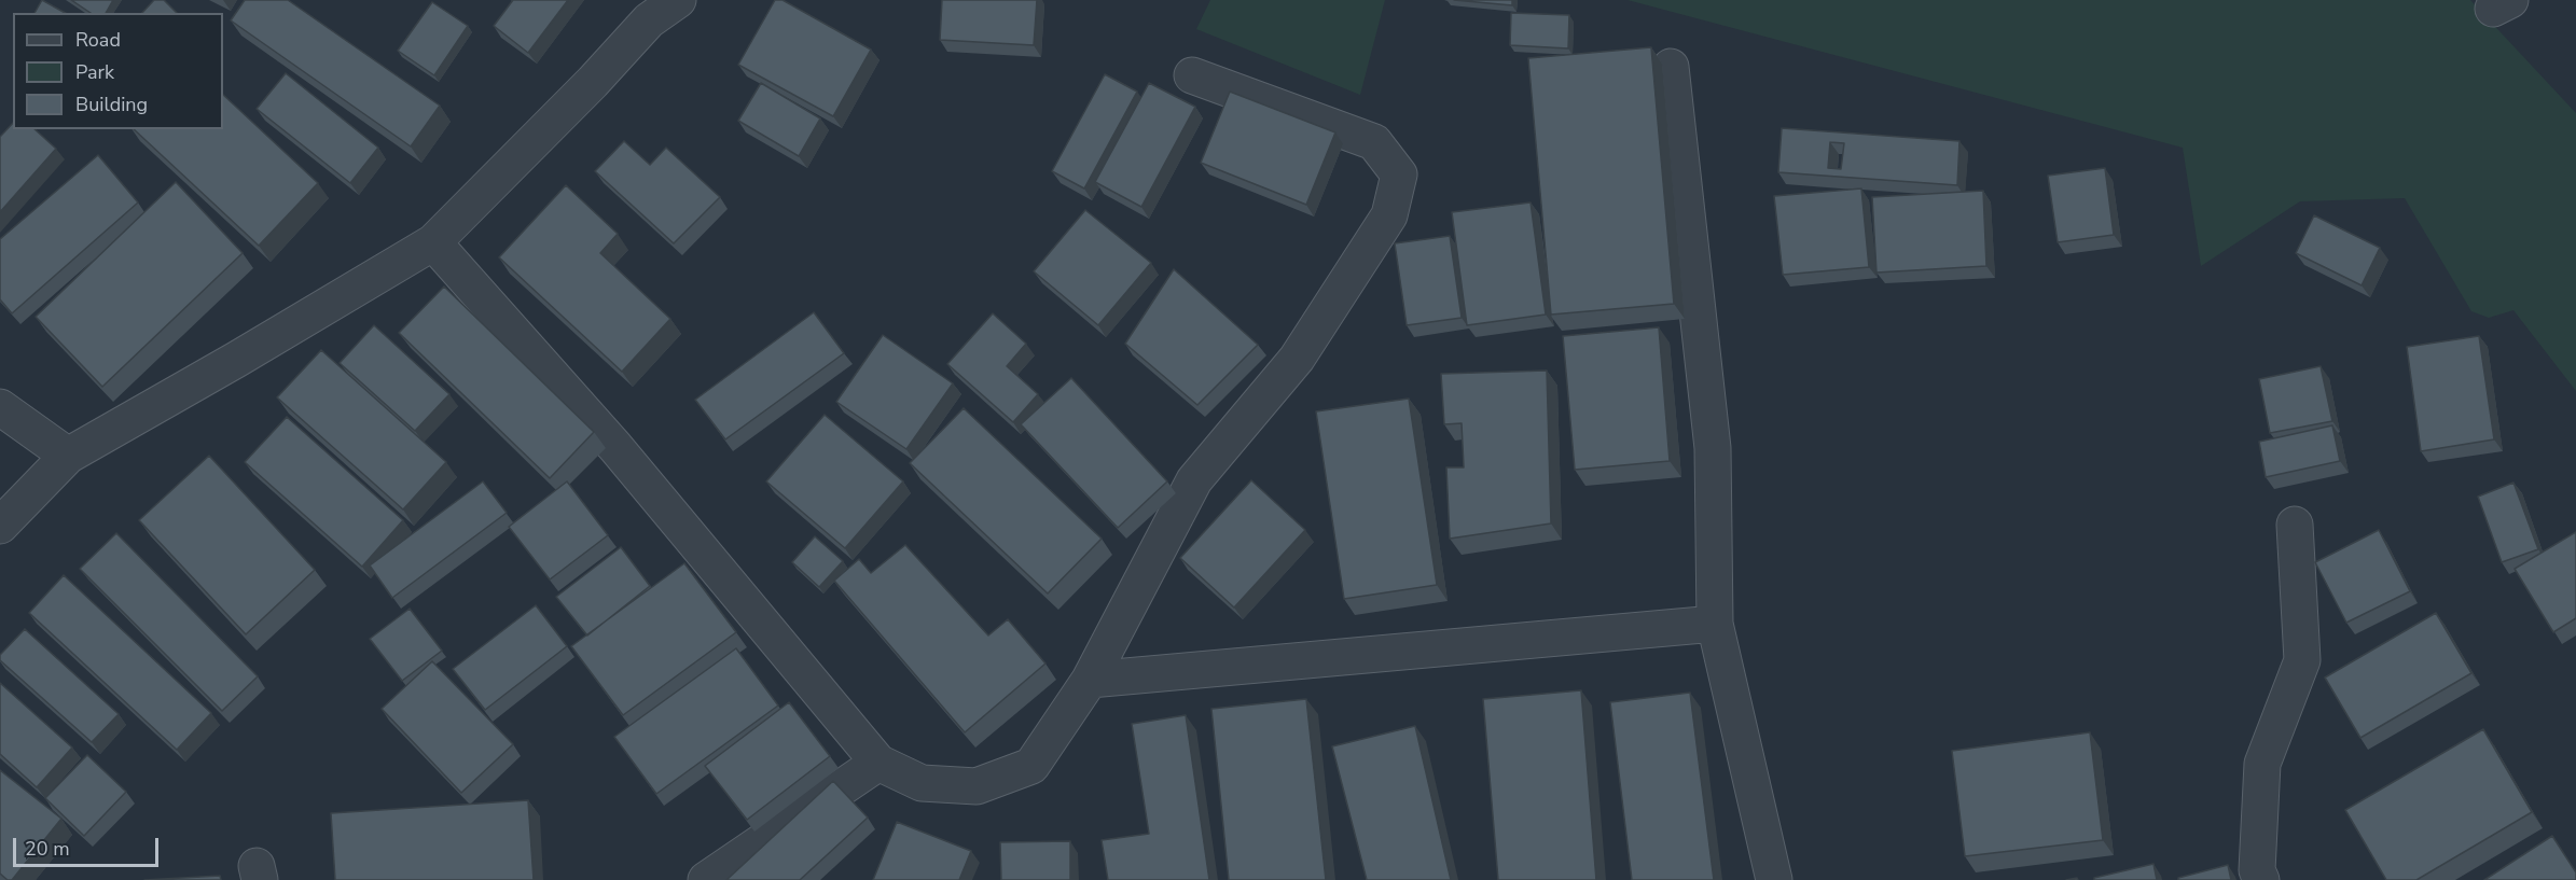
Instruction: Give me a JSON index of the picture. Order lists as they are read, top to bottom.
{
  "legend": ["Road", "Park", "Building"],
  "scale_bar": "20 m"
}
